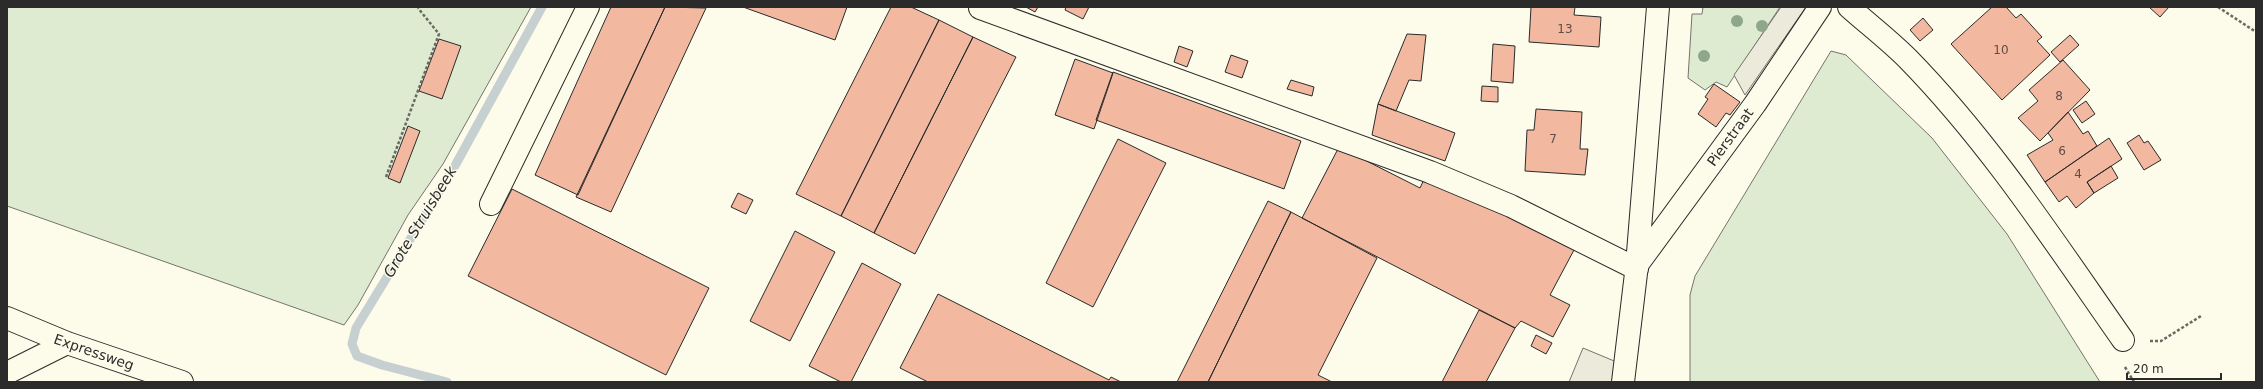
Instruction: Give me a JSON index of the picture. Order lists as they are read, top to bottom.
{
  "streets": {
    "main road": ["Pierstraat", "Expressweg"]
  },
  "water": ["Grote Struisbeek"],
  "house_numbers": [
    "13",
    "10",
    "8",
    "7",
    "6",
    "4"
  ],
  "scale_bar": "20 m"
}
